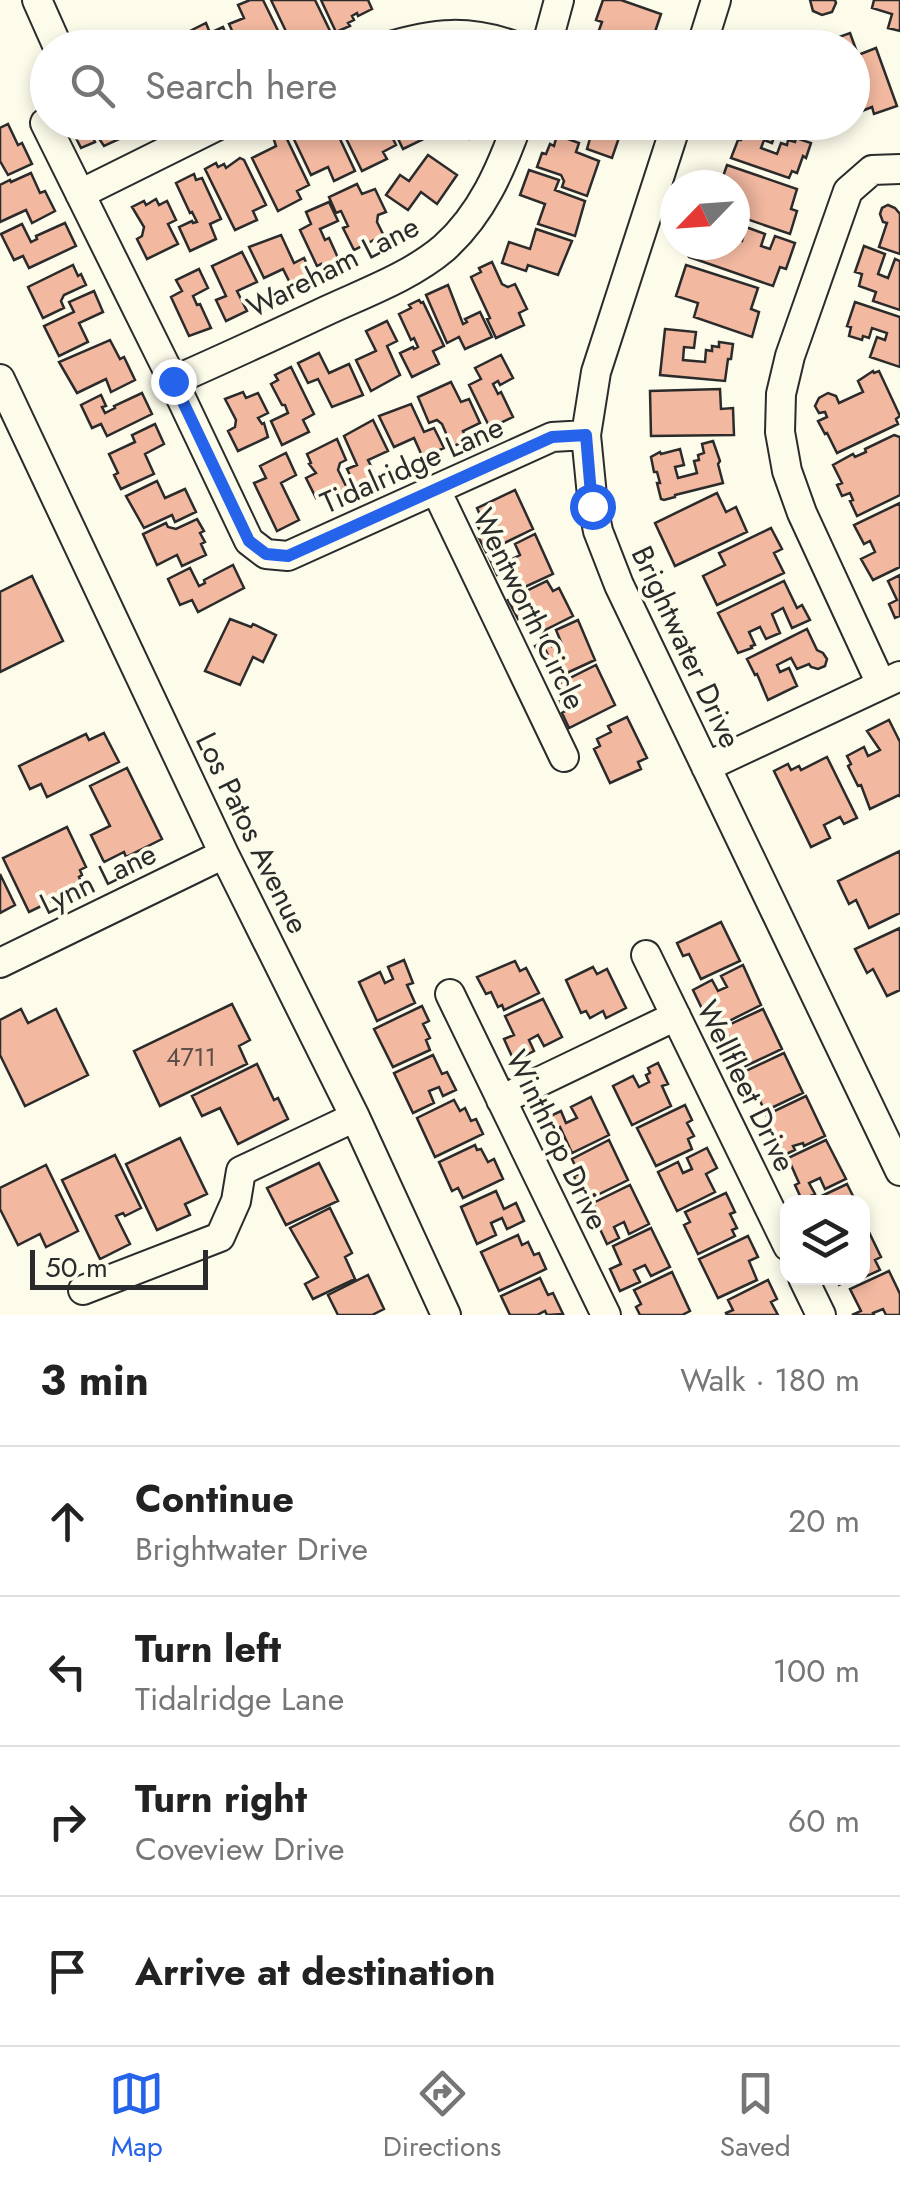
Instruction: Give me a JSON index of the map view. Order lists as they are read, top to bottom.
{
  "streets": {
    "street": [
      "Wareham Lane",
      "Tidalridge Lane",
      "Wentworth Circle",
      "Brightwater Drive",
      "Los Patos Avenue",
      "Lynn Lane",
      "Wellfleet Drive",
      "Winthrop Drive"
    ]
  },
  "crossings": [
    ["Wareham Lane", "Tidalridge Lane"],
    ["Tidalridge Lane", "Wentworth Circle"],
    ["Tidalridge Lane", "Brightwater Drive"],
    ["Los Patos Avenue", "Lynn Lane"]
  ],
  "house_numbers": ["4711"],
  "scale_bar": "50 m",
  "north": "bottom left",
  "page": {
    "search": "Search here",
    "scale": "50 m",
    "heading": ["3 min", "Walk · 180 m"],
    "list": [
      ["Continue", "Brightwater Drive", "20 m"],
      ["Turn left", "Tidalridge Lane", "100 m"],
      ["Turn right", "Coveview Drive", "60 m"],
      "Arrive at destination"
    ],
    "nav": ["Map", "Directions", "Saved"]
  }
}
